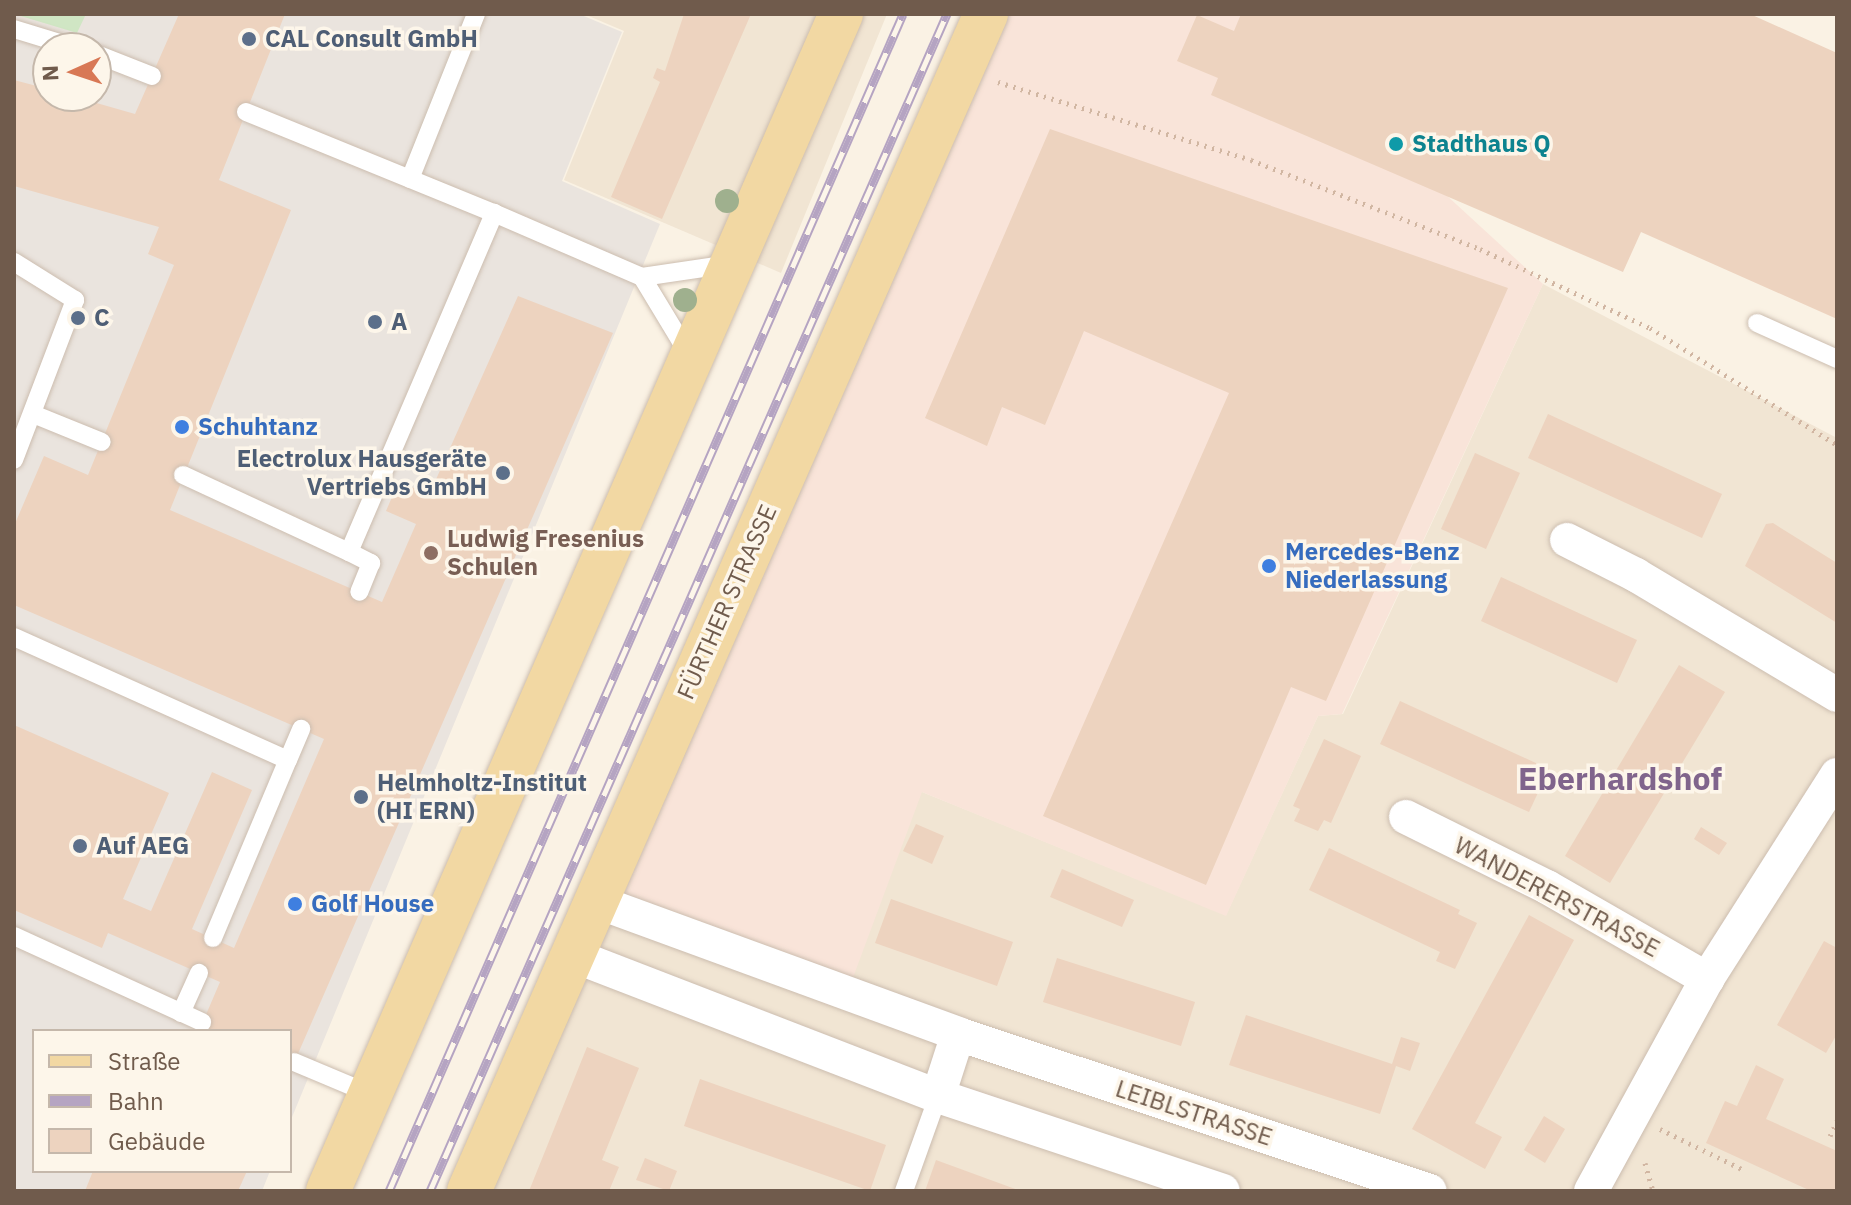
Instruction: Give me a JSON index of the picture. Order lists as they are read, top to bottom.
{
  "streets": {
    "main road": ["FÜRTHER STRASSE"],
    "street": ["WANDERERSTRASSE", "LEIBLSTRASSE"]
  },
  "crossings": [
    ["FÜRTHER STRASSE", "LEIBLSTRASSE"]
  ],
  "districts": ["Eberhardshof"],
  "places": [
    "CAL Consult GmbH",
    "Stadthaus Q",
    "C",
    "A",
    "Schuhtanz",
    "Electrolux Hausgeräte Vertriebs GmbH",
    "Ludwig Fresenius Schulen",
    "Mercedes-Benz Niederlassung",
    "Helmholtz-Institut (HI ERN)",
    "Auf AEG",
    "Golf House"
  ],
  "legend": ["Straße", "Bahn", "Gebäude"],
  "north": "left"
}
